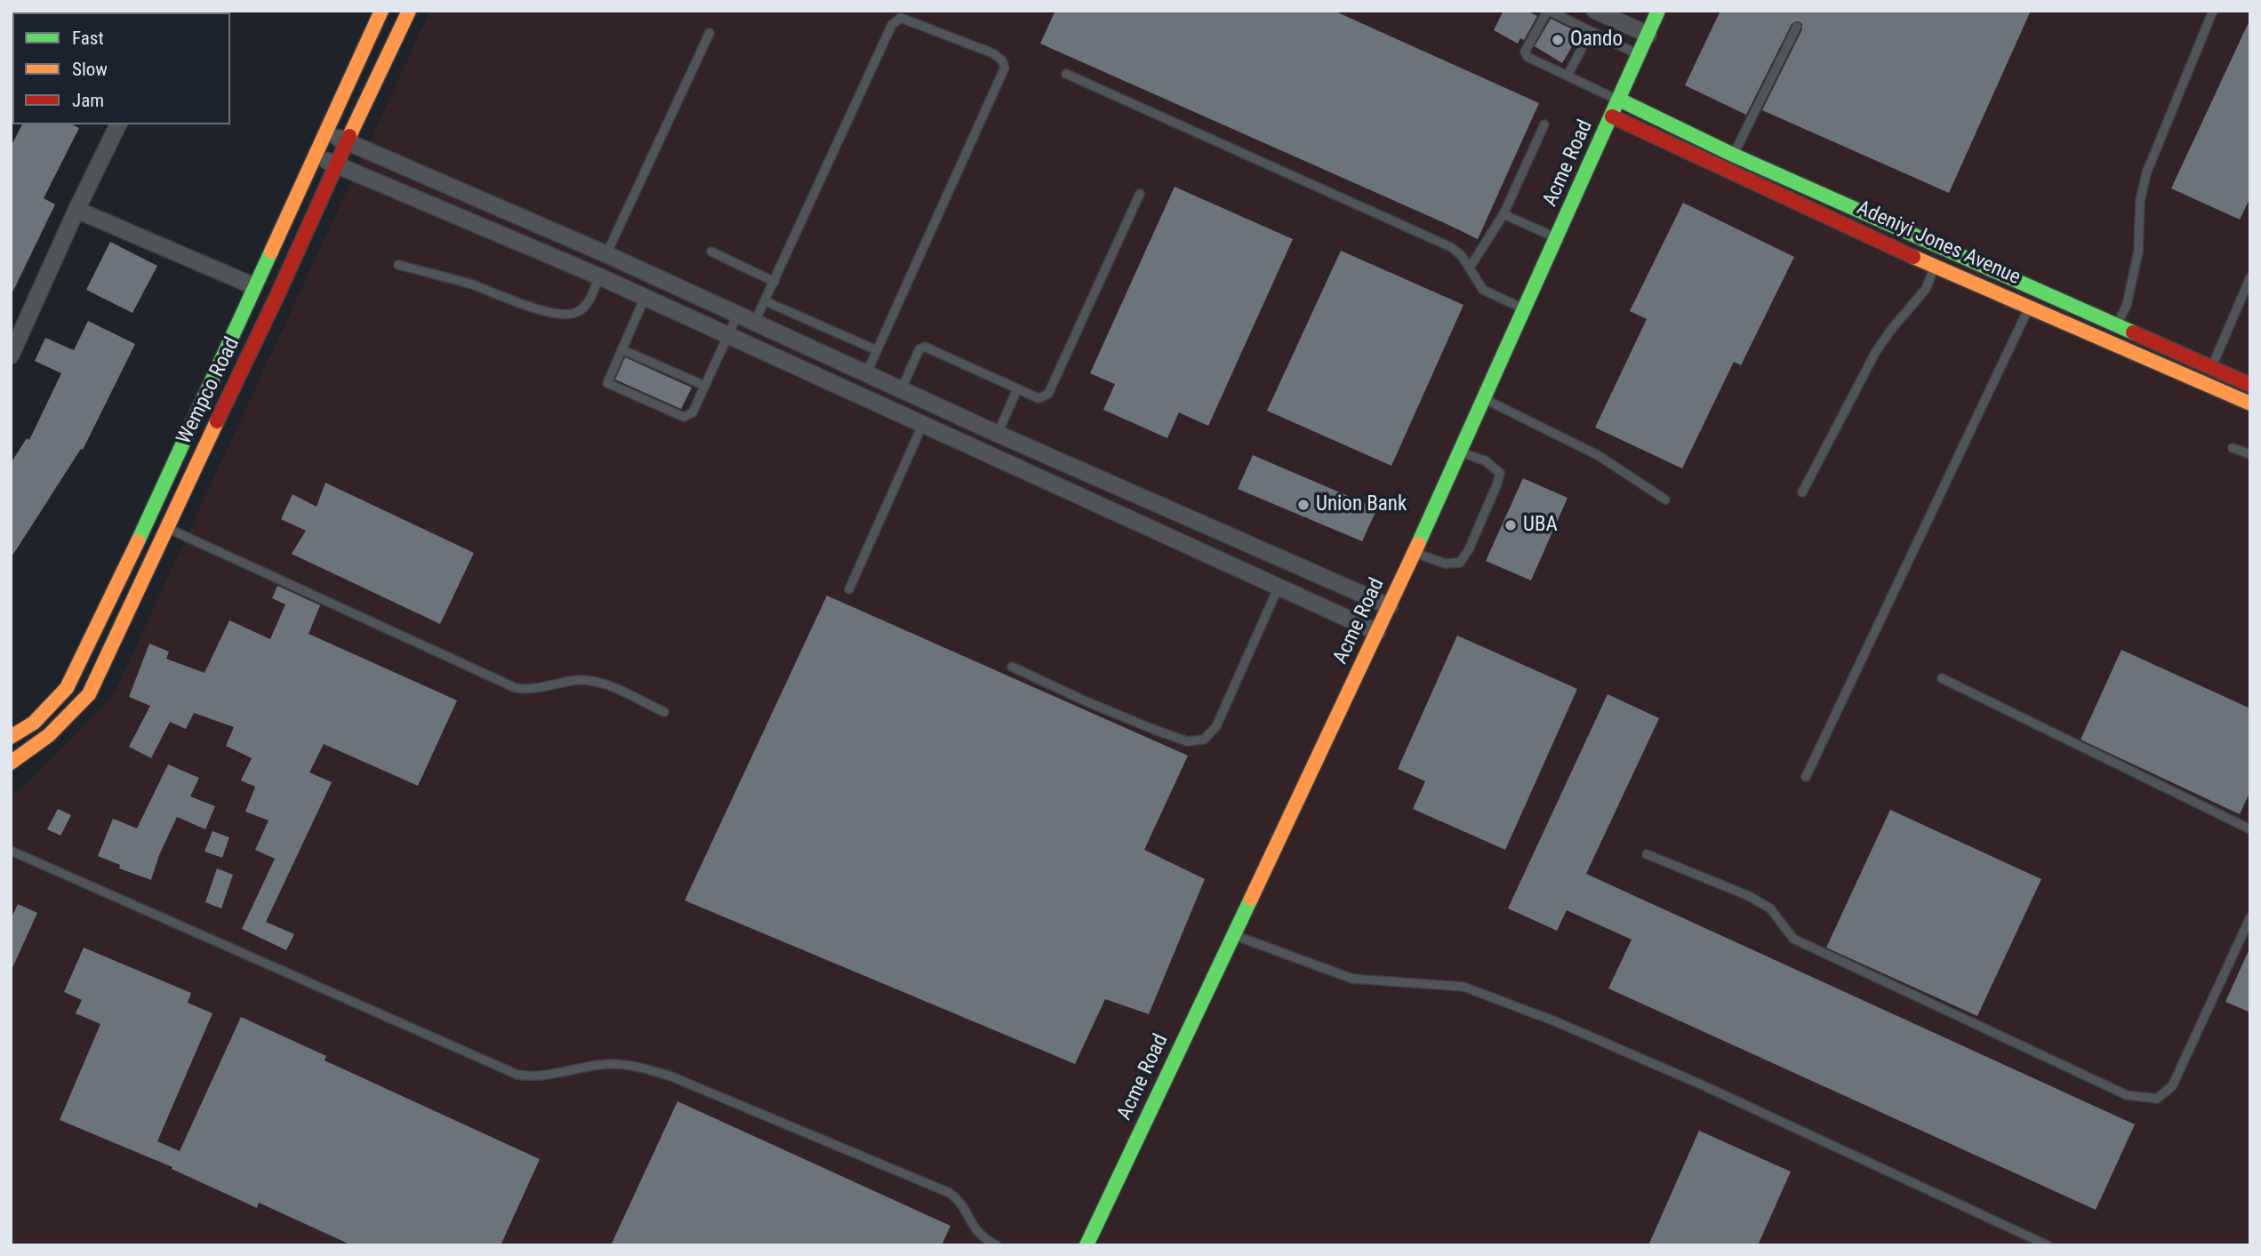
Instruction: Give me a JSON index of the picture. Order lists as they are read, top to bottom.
{
  "streets": {
    "street": ["Acme Road", "Adeniyi Jones Avenue", "Wempco Road"]
  },
  "crossings": [
    ["Acme Road", "Adeniyi Jones Avenue"]
  ],
  "places": ["Oando", "Union Bank", "UBA"],
  "legend": ["Fast", "Slow", "Jam"]
}
